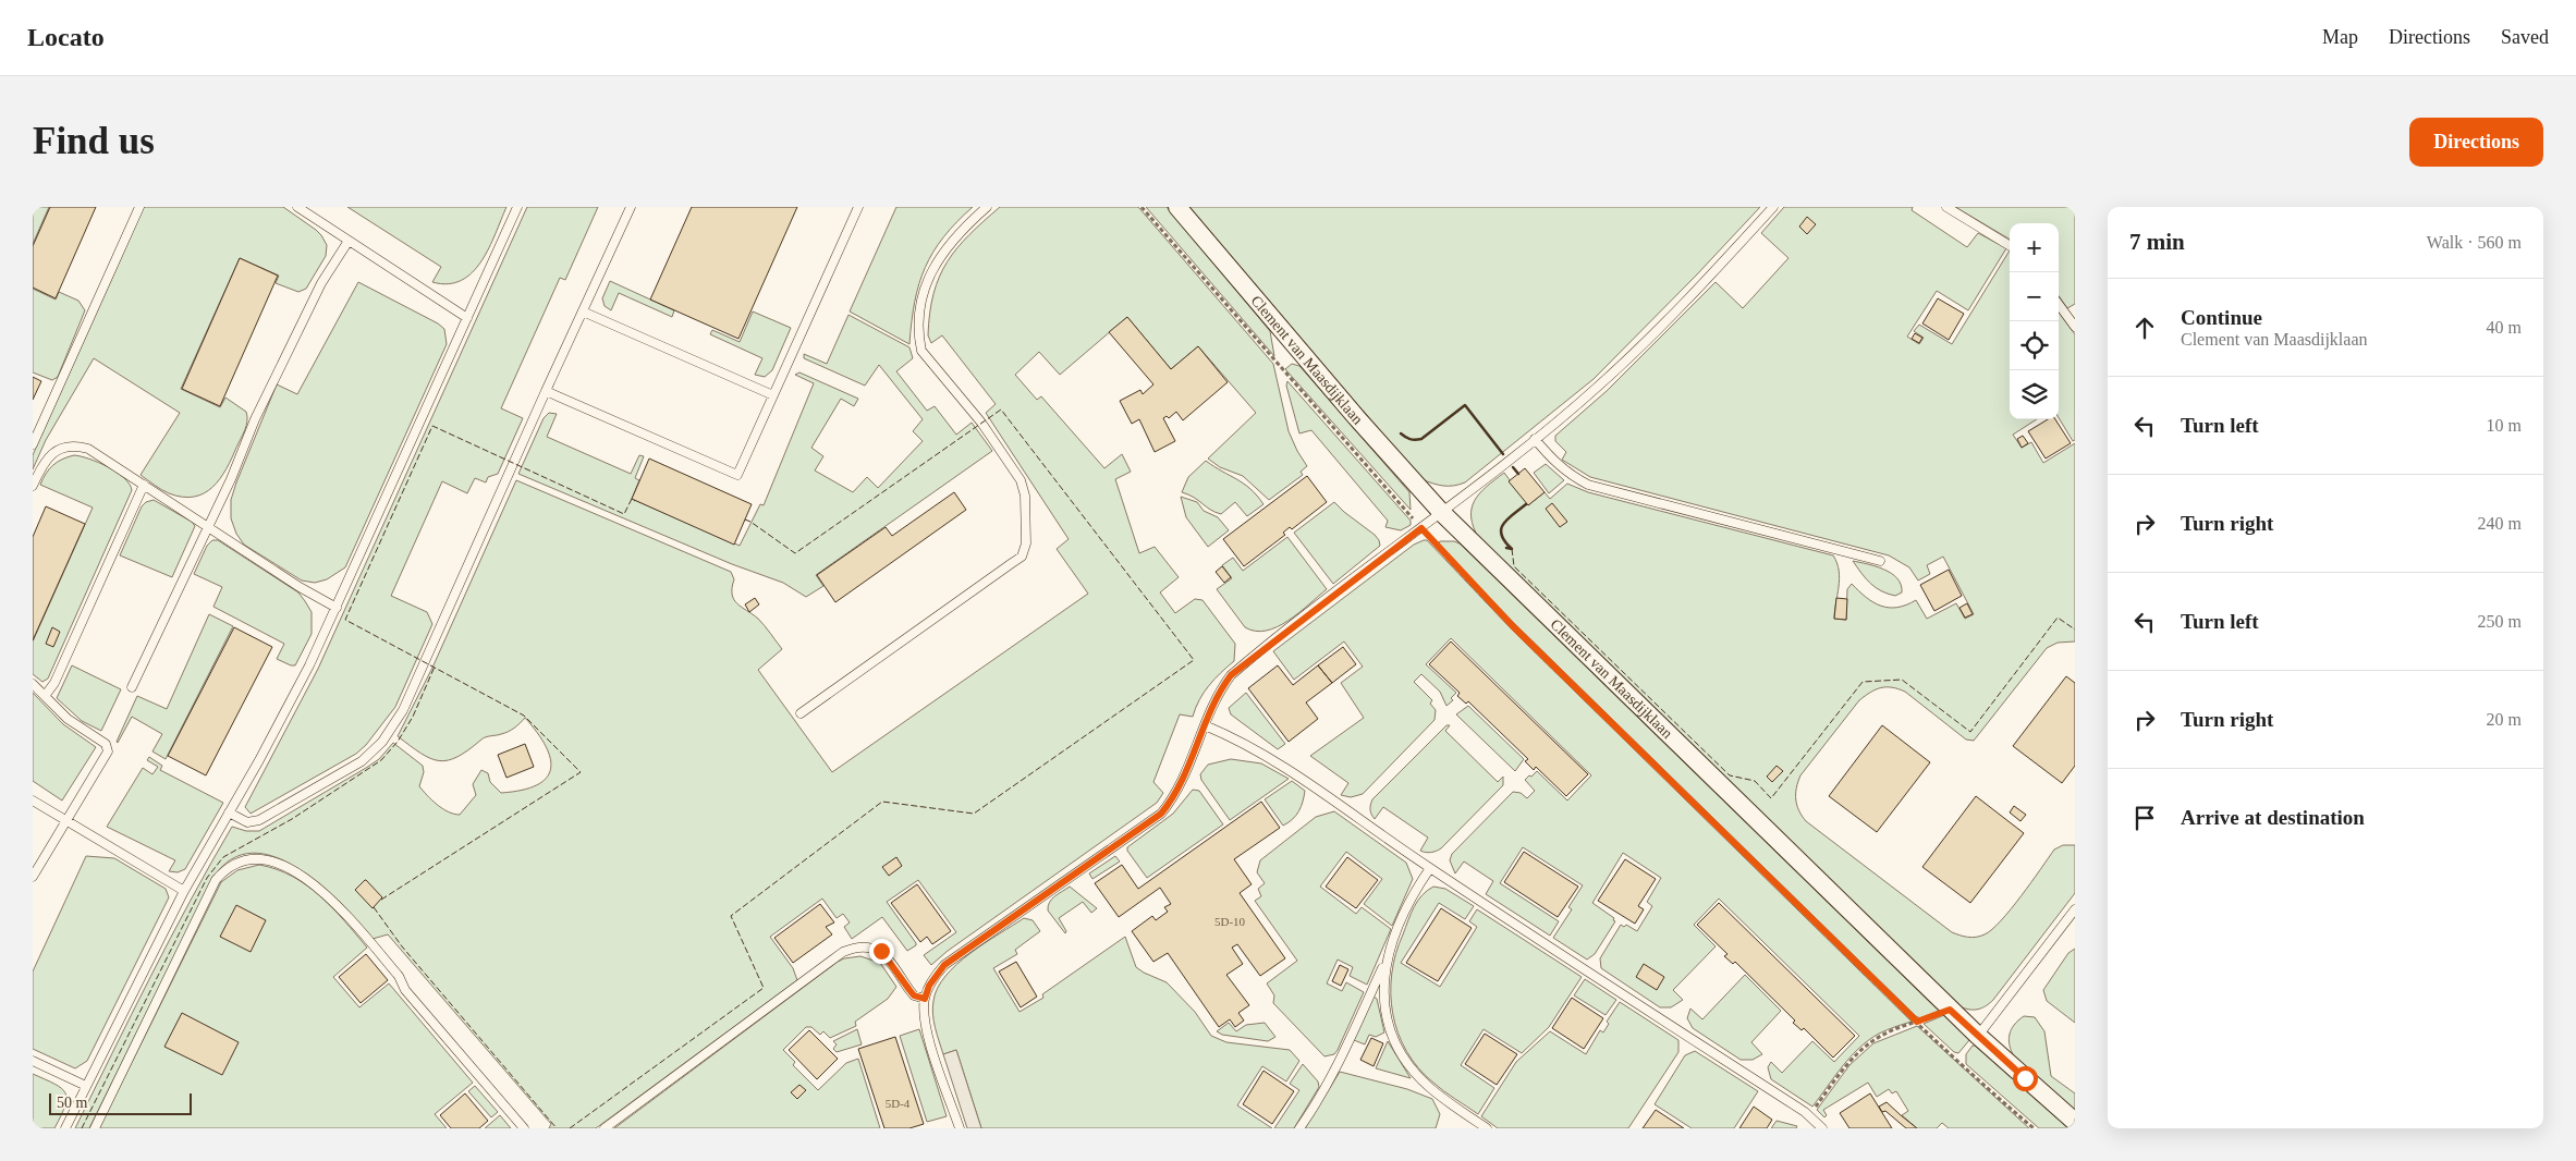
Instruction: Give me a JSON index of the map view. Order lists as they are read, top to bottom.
{
  "streets": {
    "street": ["Clement van Maasdijklaan"]
  },
  "house_numbers": ["5D-10", "5D-4"],
  "scale_bar": "50 m",
  "page": {
    "header": "Locato",
    "nav": ["Map", "Directions", "Saved"],
    "buttons": "Directions",
    "title": "Find us",
    "heading": ["7 min", "Walk · 560 m"],
    "map_buttons": ["+", "−"],
    "list": [
      ["Continue", "Clement van Maasdijklaan", "40 m"],
      ["Turn left", "10 m"],
      ["Turn right", "240 m"],
      ["Turn left", "250 m"],
      ["Turn right", "20 m"],
      "Arrive at destination"
    ],
    "scale": "50 m"
  }
}
